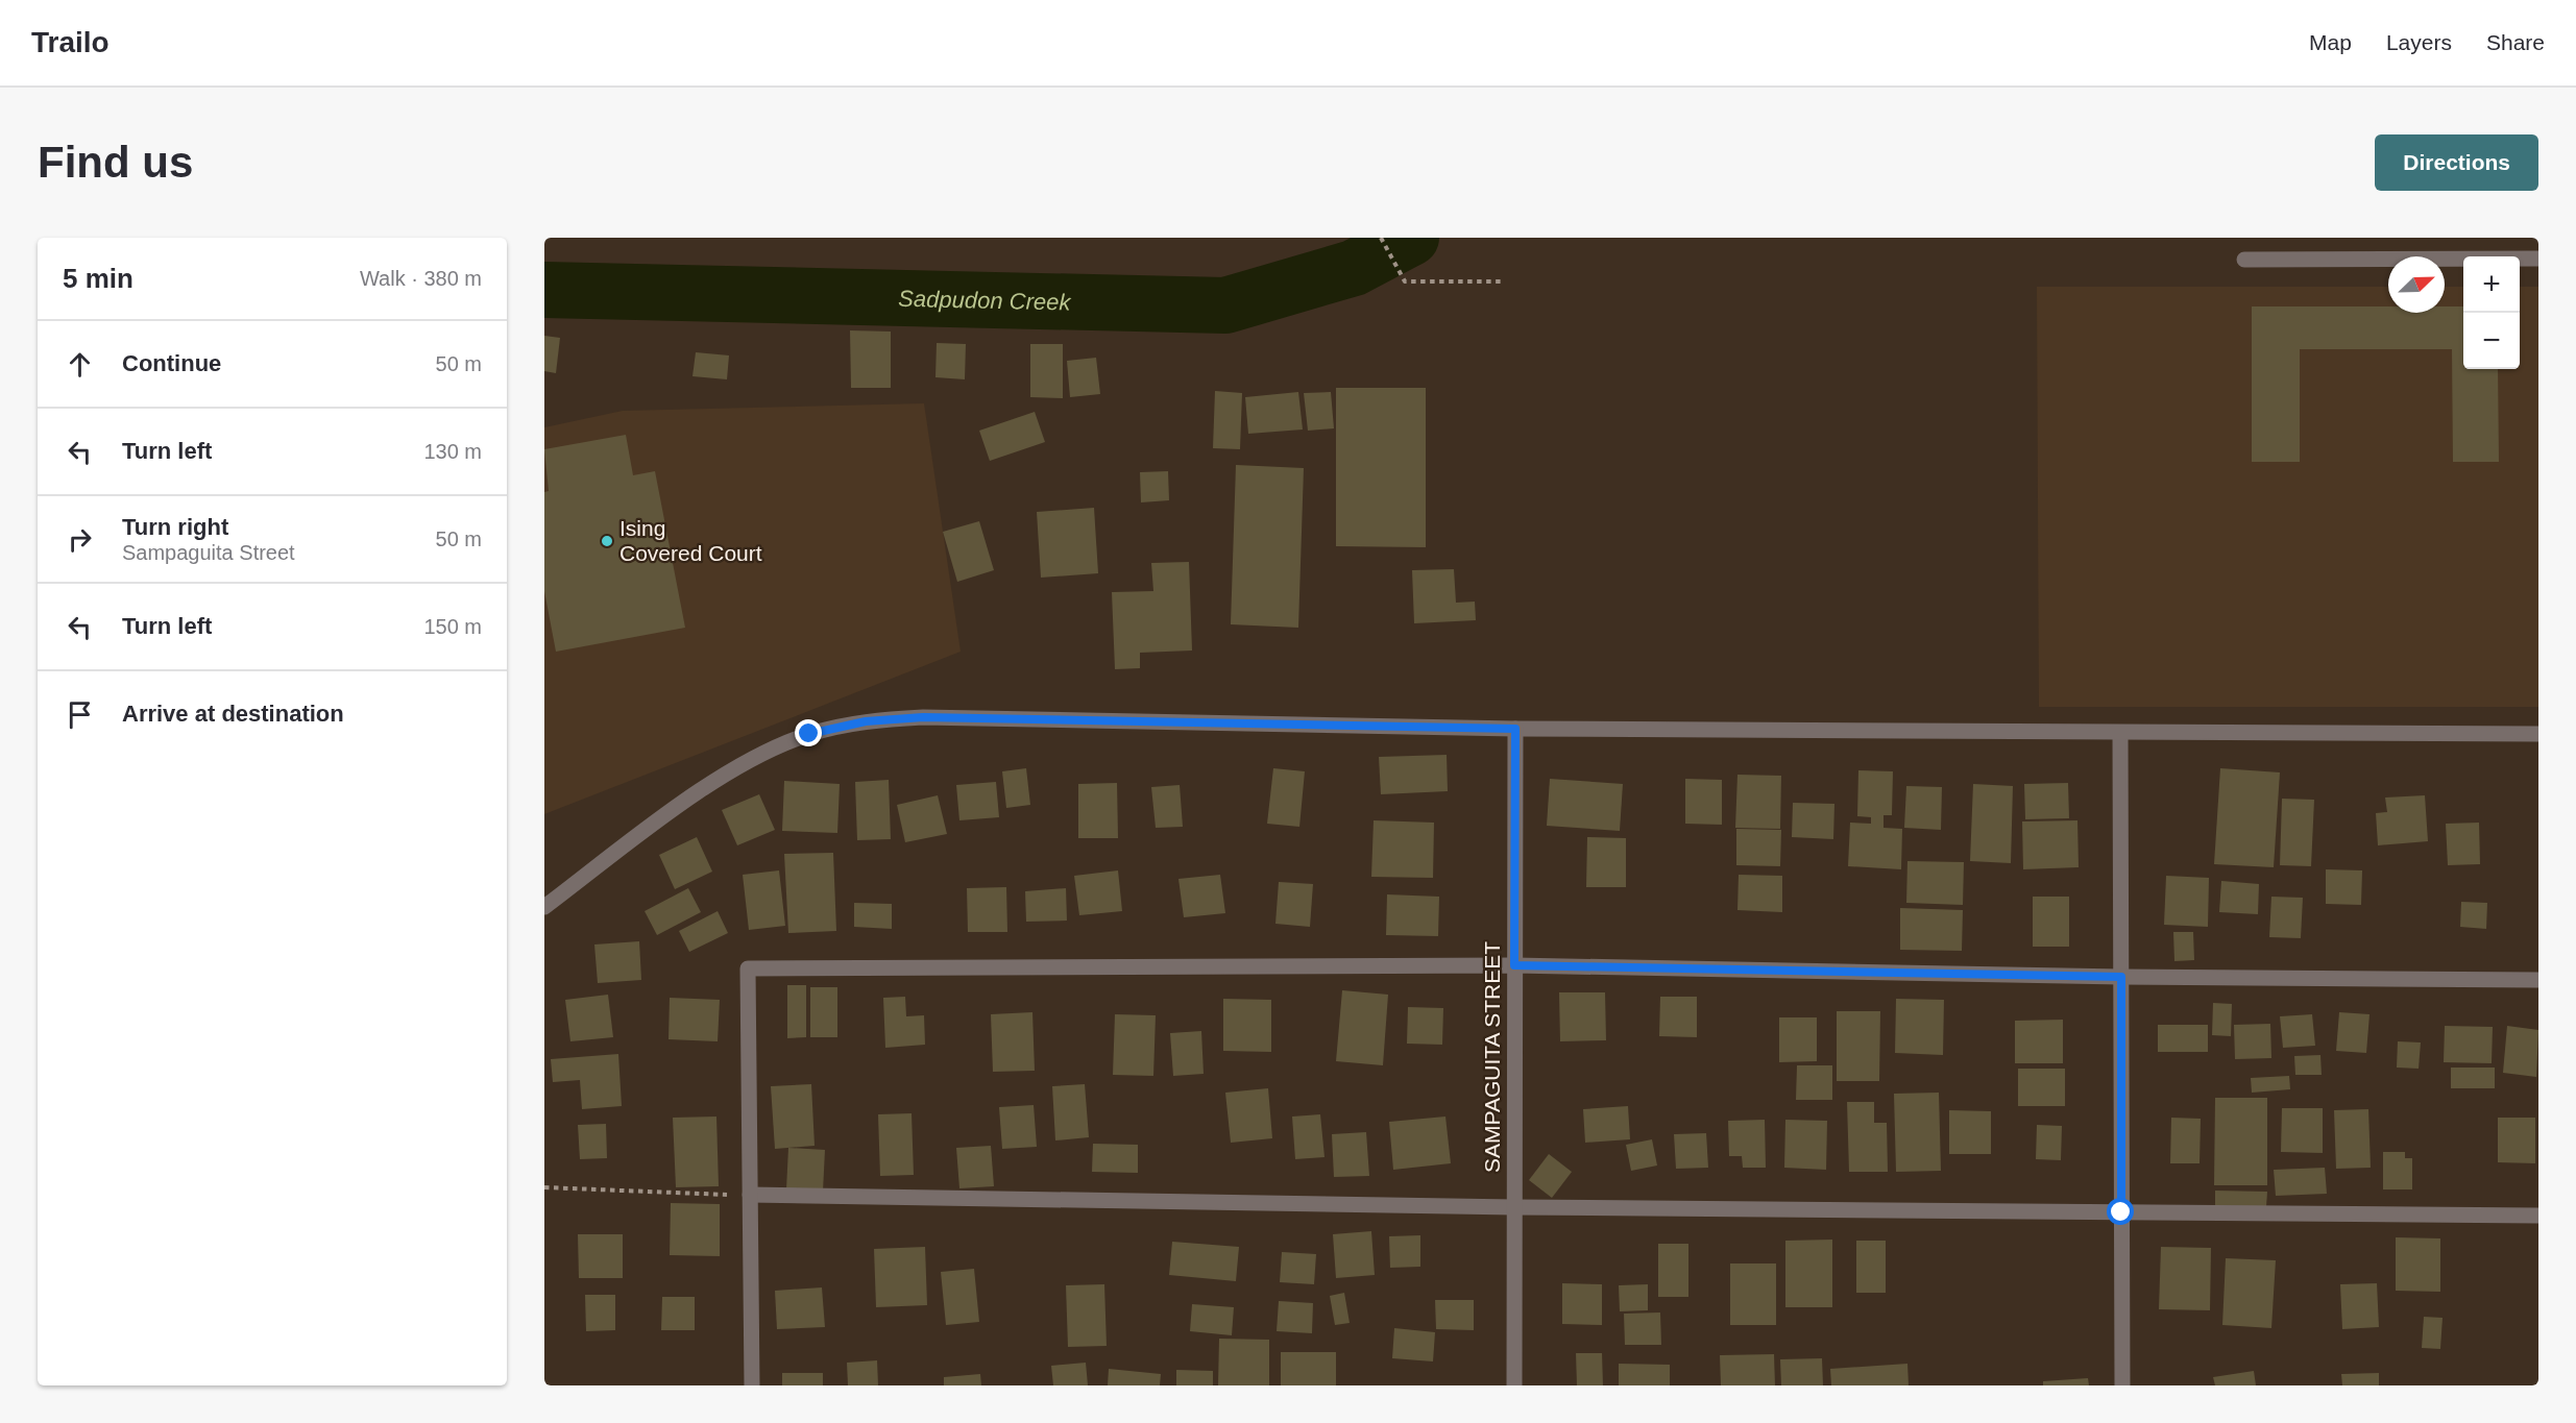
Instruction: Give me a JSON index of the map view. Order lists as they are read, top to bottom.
{
  "streets": {
    "street": ["SAMPAGUITA STREET"]
  },
  "water": ["Sadpudon Creek"],
  "places": ["Ising Covered Court"],
  "north": "top right",
  "page": {
    "header": "Trailo",
    "nav": ["Map", "Layers", "Share"],
    "buttons": "Directions",
    "title": "Find us",
    "heading": ["5 min", "Walk · 380 m"],
    "map_buttons": ["+", "−"],
    "list": [
      ["Continue", "50 m"],
      ["Turn left", "130 m"],
      ["Turn right", "Sampaguita Street", "50 m"],
      ["Turn left", "150 m"],
      "Arrive at destination"
    ]
  }
}
